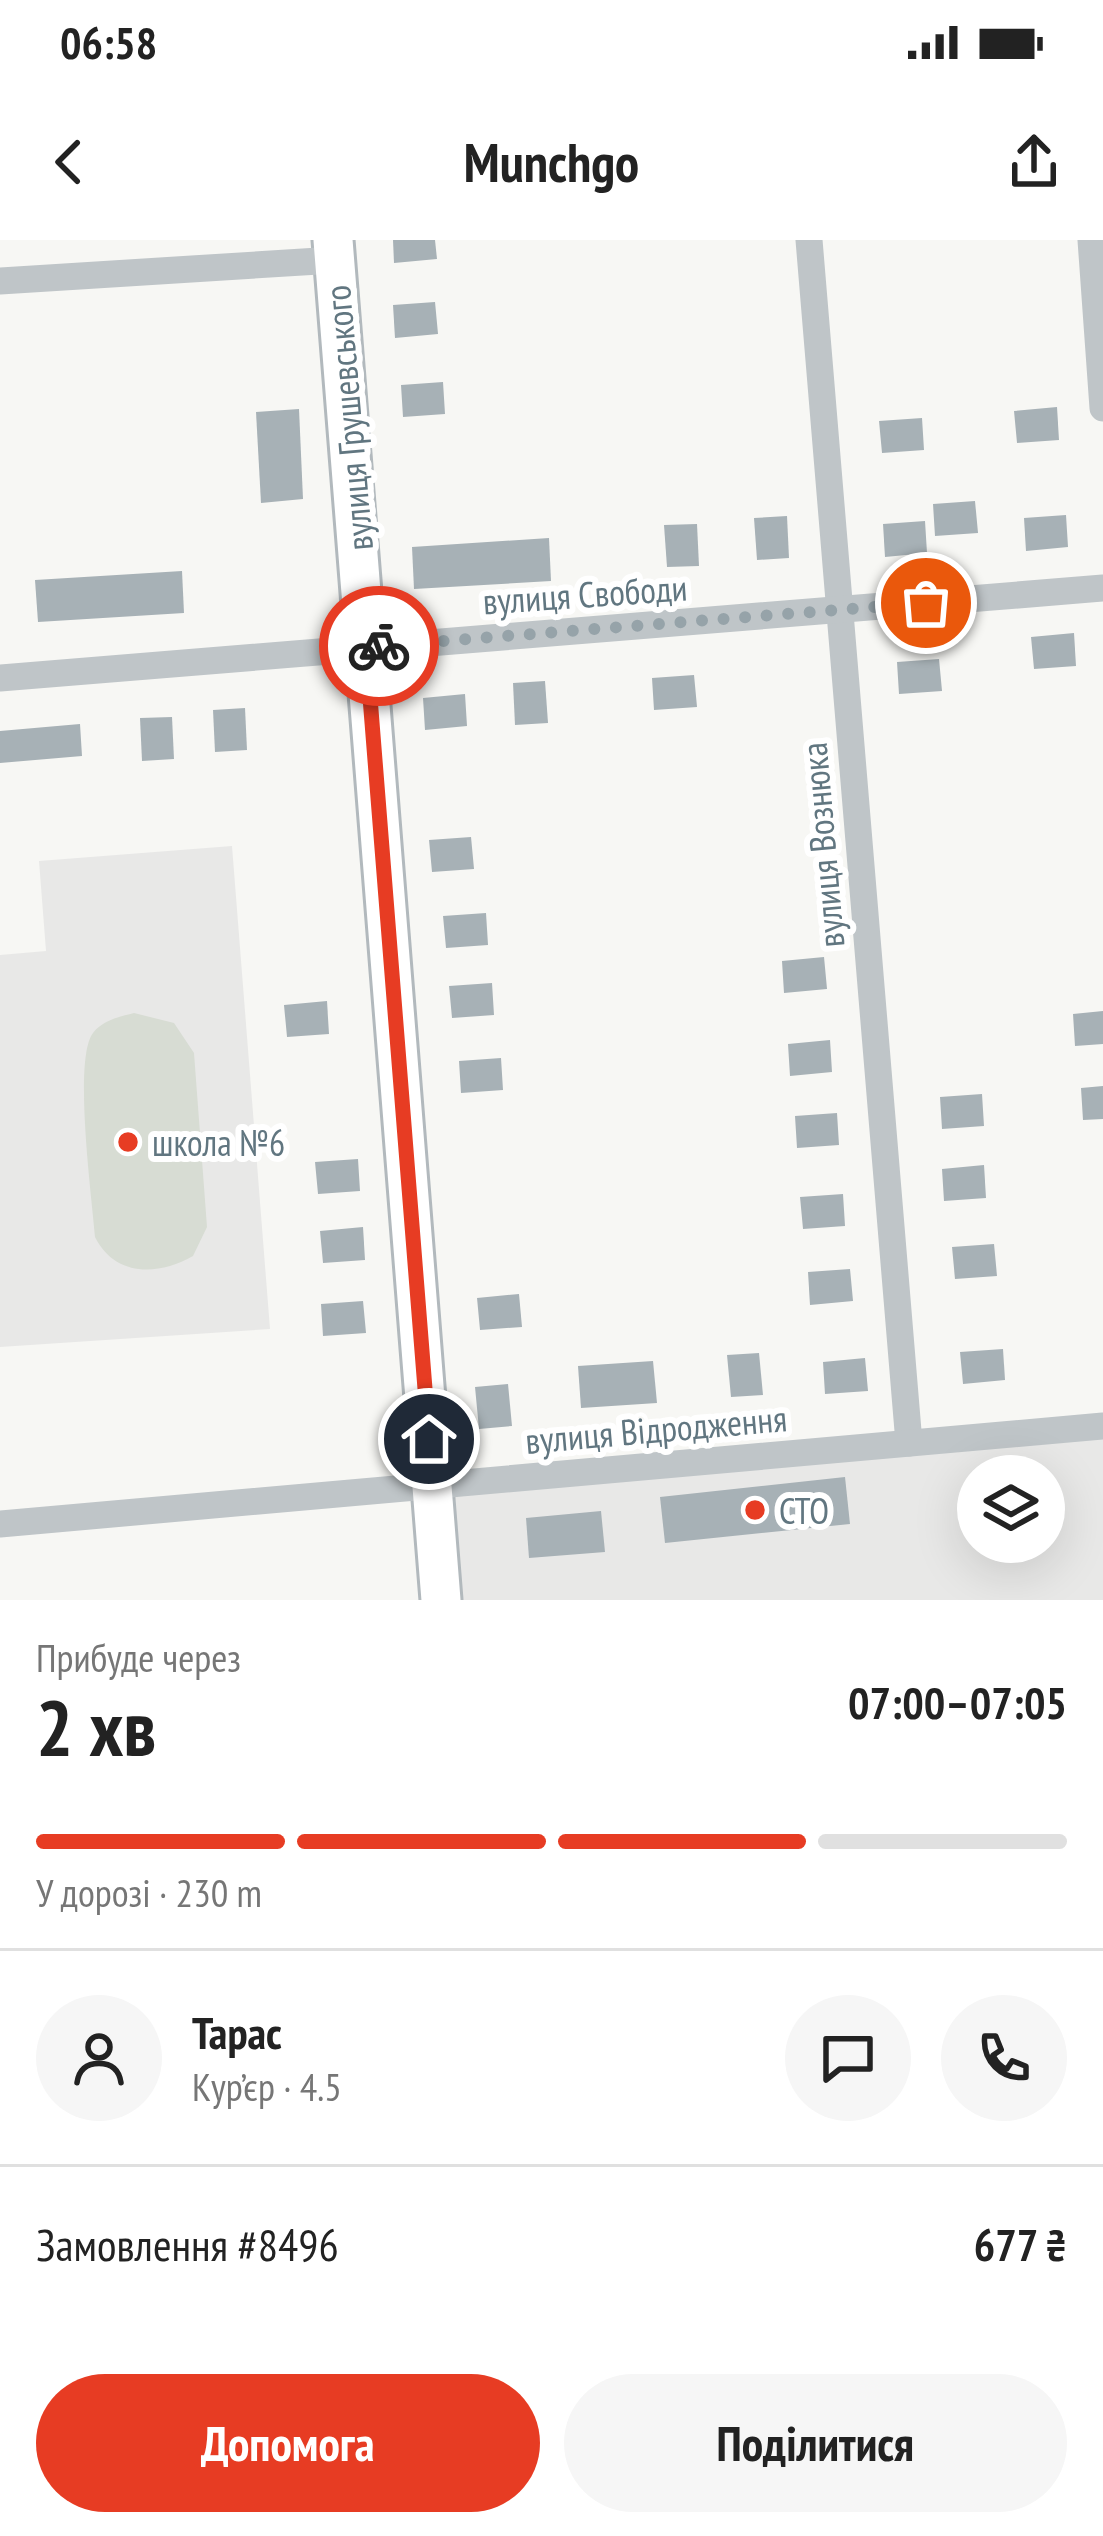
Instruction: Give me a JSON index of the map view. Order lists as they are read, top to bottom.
{
  "streets": {
    "street": [
      "вулиця Грушевського",
      "вулиця Свободи",
      "вулиця Вознюка",
      "вулиця Відродження"
    ]
  },
  "crossings": [
    ["вулиця Грушевського", "вулиця Свободи"],
    ["вулиця Грушевського", "вулиця Відродження"],
    ["вулиця Свободи", "вулиця Вознюка"],
    ["вулиця Вознюка", "вулиця Відродження"]
  ],
  "places": ["школа №6", "СТО"],
  "page": {
    "status": "06:58",
    "header": "Munchgo",
    "heading": ["2 хв", "Прибуде через", "07:00–07:05"],
    "panel": [
      "Тарас",
      "Кур’єр · 4.5",
      "Замовлення #8496",
      "677 ₴"
    ],
    "bar": "У дорозі · 230 m",
    "buttons": ["Допомога", "Поділитися"]
  }
}
